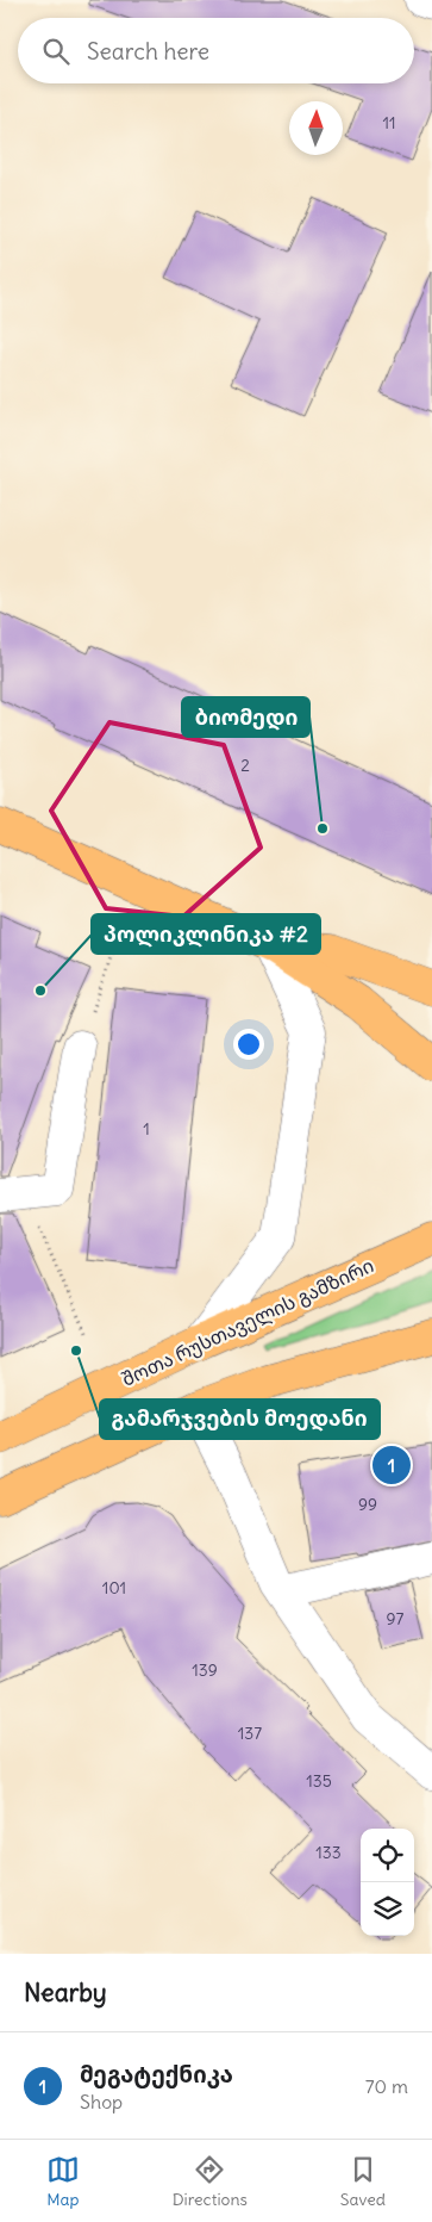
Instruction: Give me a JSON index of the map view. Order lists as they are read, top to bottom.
{
  "streets": {
    "main road": ["შოთა რუსთაველის გამზირი"]
  },
  "places": ["ბიომედი", "პოლიკლინიკა #2", "გამარჯვების მოედანი"],
  "house_numbers": [
    "11",
    "2",
    "1",
    "99",
    "101",
    "97",
    "139",
    "137",
    "135",
    "133"
  ],
  "north": "top",
  "page": {
    "search": "Search here",
    "pins": "1",
    "heading": "Nearby",
    "list": [
      {
        "mark": "1",
        "name": "მეგატექნიკა",
        "note": "Shop",
        "value": "70 m"
      }
    ],
    "nav": ["Map", "Directions", "Saved"]
  }
}
